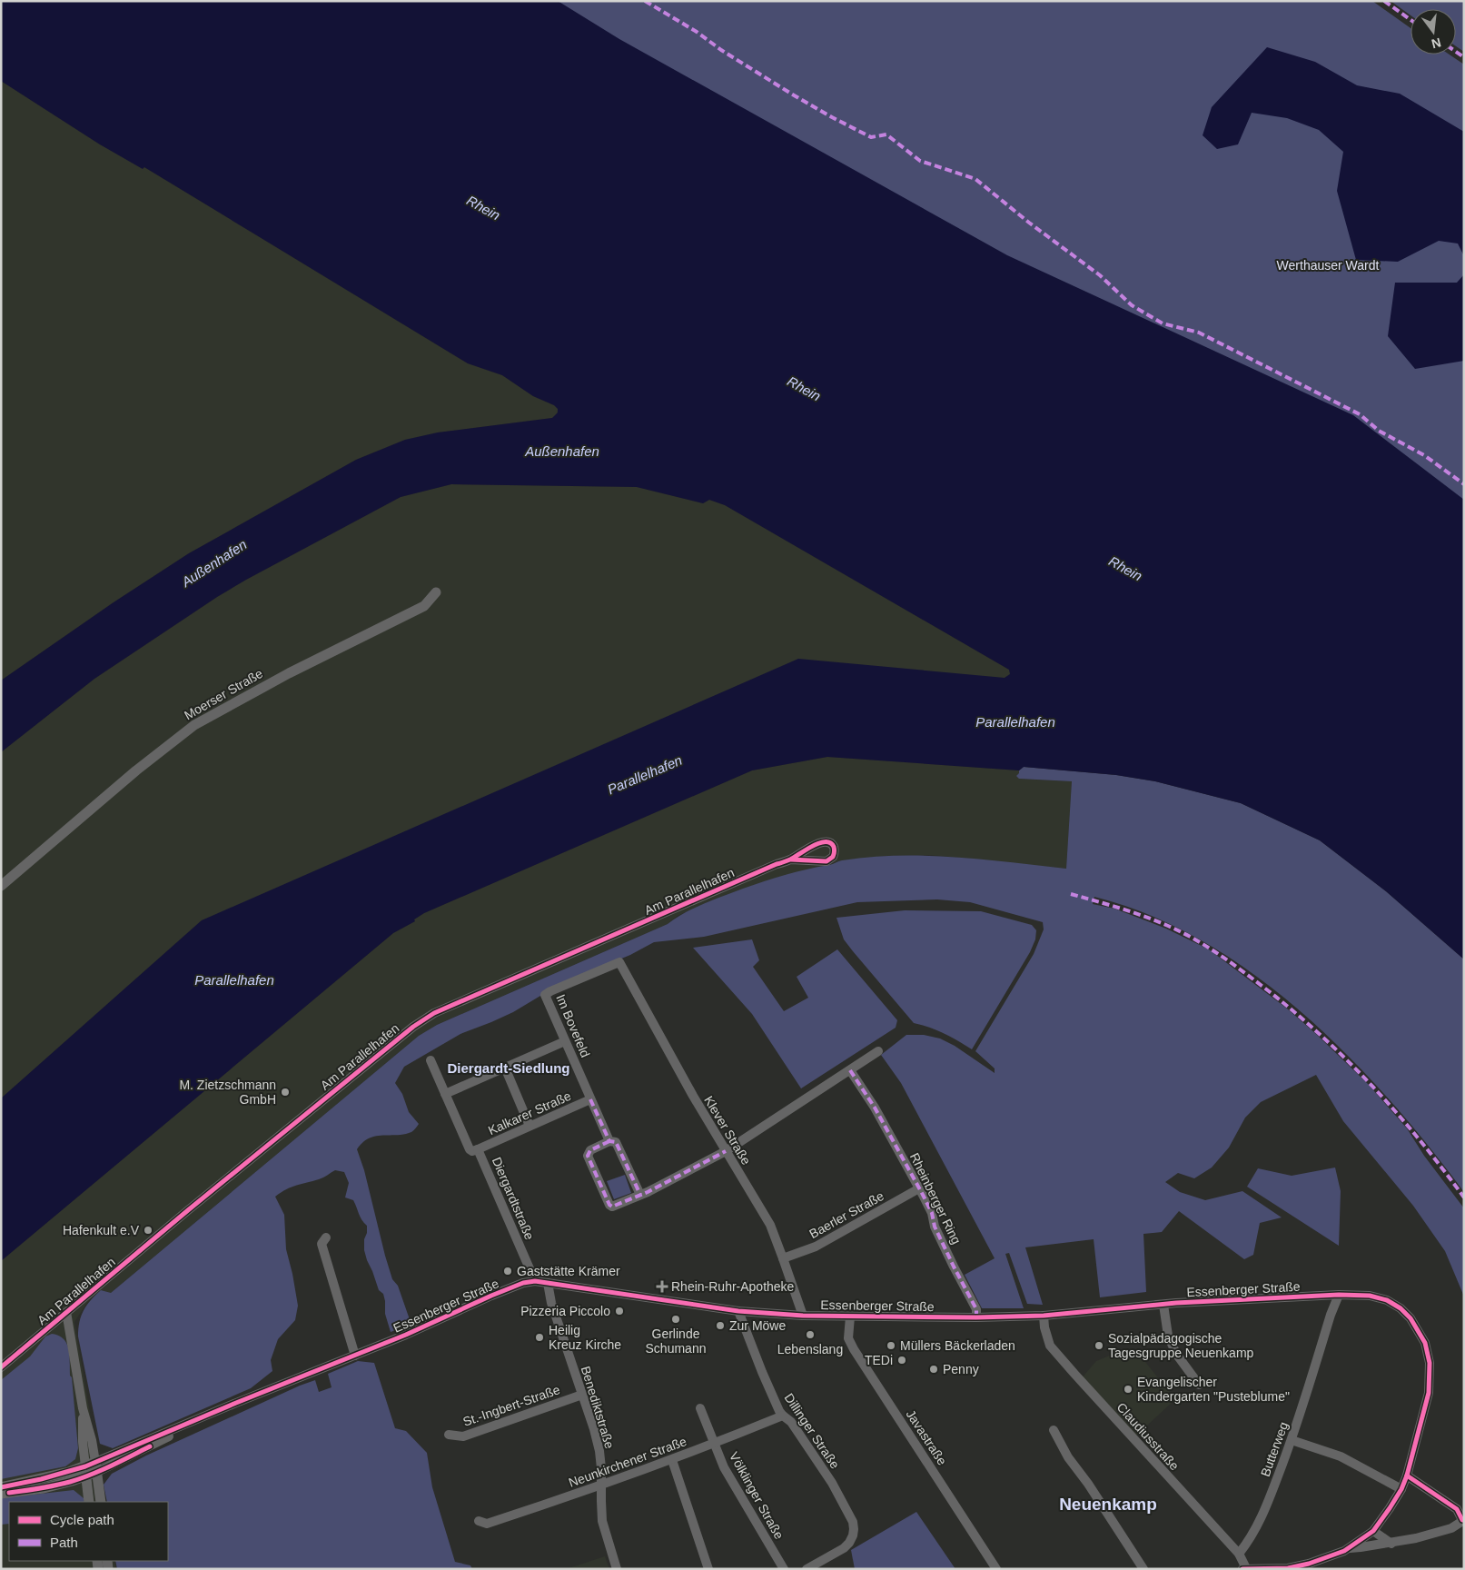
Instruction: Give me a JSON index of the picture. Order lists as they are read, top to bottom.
{
  "streets": {
    "street": [
      "Moerser Straße",
      "Am Parallelhafen",
      "Im Bovefeld",
      "Kalkarer Straße",
      "Klever Straße",
      "Diergardtstraße",
      "Rheinberger Ring",
      "Baerler Straße",
      "Essenberger Straße",
      "St.-Ingbert-Straße",
      "Benediktstraße",
      "Dillinger Straße",
      "Claudiusstraße",
      "Javastraße",
      "Butterweg",
      "Neunkirchener Straße",
      "Völklinger Straße"
    ]
  },
  "crossings": [
    ["Im Bovefeld", "Kalkarer Straße"],
    ["Im Bovefeld", "Klever Straße"],
    ["Kalkarer Straße", "Diergardtstraße"],
    ["Klever Straße", "Baerler Straße"],
    ["Klever Straße", "Essenberger Straße"],
    ["Diergardtstraße", "Essenberger Straße"],
    ["Rheinberger Ring", "Baerler Straße"],
    ["Rheinberger Ring", "Essenberger Straße"],
    ["Essenberger Straße", "Benediktstraße"],
    ["Essenberger Straße", "Dillinger Straße"],
    ["Essenberger Straße", "Claudiusstraße"],
    ["Essenberger Straße", "Javastraße"],
    ["Essenberger Straße", "Butterweg"],
    ["St.-Ingbert-Straße", "Benediktstraße"],
    ["Benediktstraße", "Neunkirchener Straße"],
    ["Dillinger Straße", "Neunkirchener Straße"],
    ["Claudiusstraße", "Butterweg"],
    ["Neunkirchener Straße", "Völklinger Straße"]
  ],
  "districts": ["Diergardt-Siedlung", "Neuenkamp"],
  "water": ["Rhein", "Außenhafen", "Parallelhafen"],
  "parks": ["Werthauser Wardt"],
  "places": {
    "other": [
      "M. Zietzschmann GmbH",
      "Hafenkult e.V",
      "Gaststätte Krämer",
      "Pizzeria Piccolo",
      "Gerlinde Schumann",
      "Zur Möwe",
      "Lebenslang",
      "Heilig Kreuz Kirche",
      "Müllers Bäckerladen",
      "Sozialpädagogische Tagesgruppe Neuenkamp",
      "TEDi",
      "Penny",
      "Evangelischer Kindergarten \"Pusteblume\""
    ],
    "health": ["Rhein-Ruhr-Apotheke"]
  },
  "legend": ["Cycle path", "Path"],
  "north": "bottom"
}
